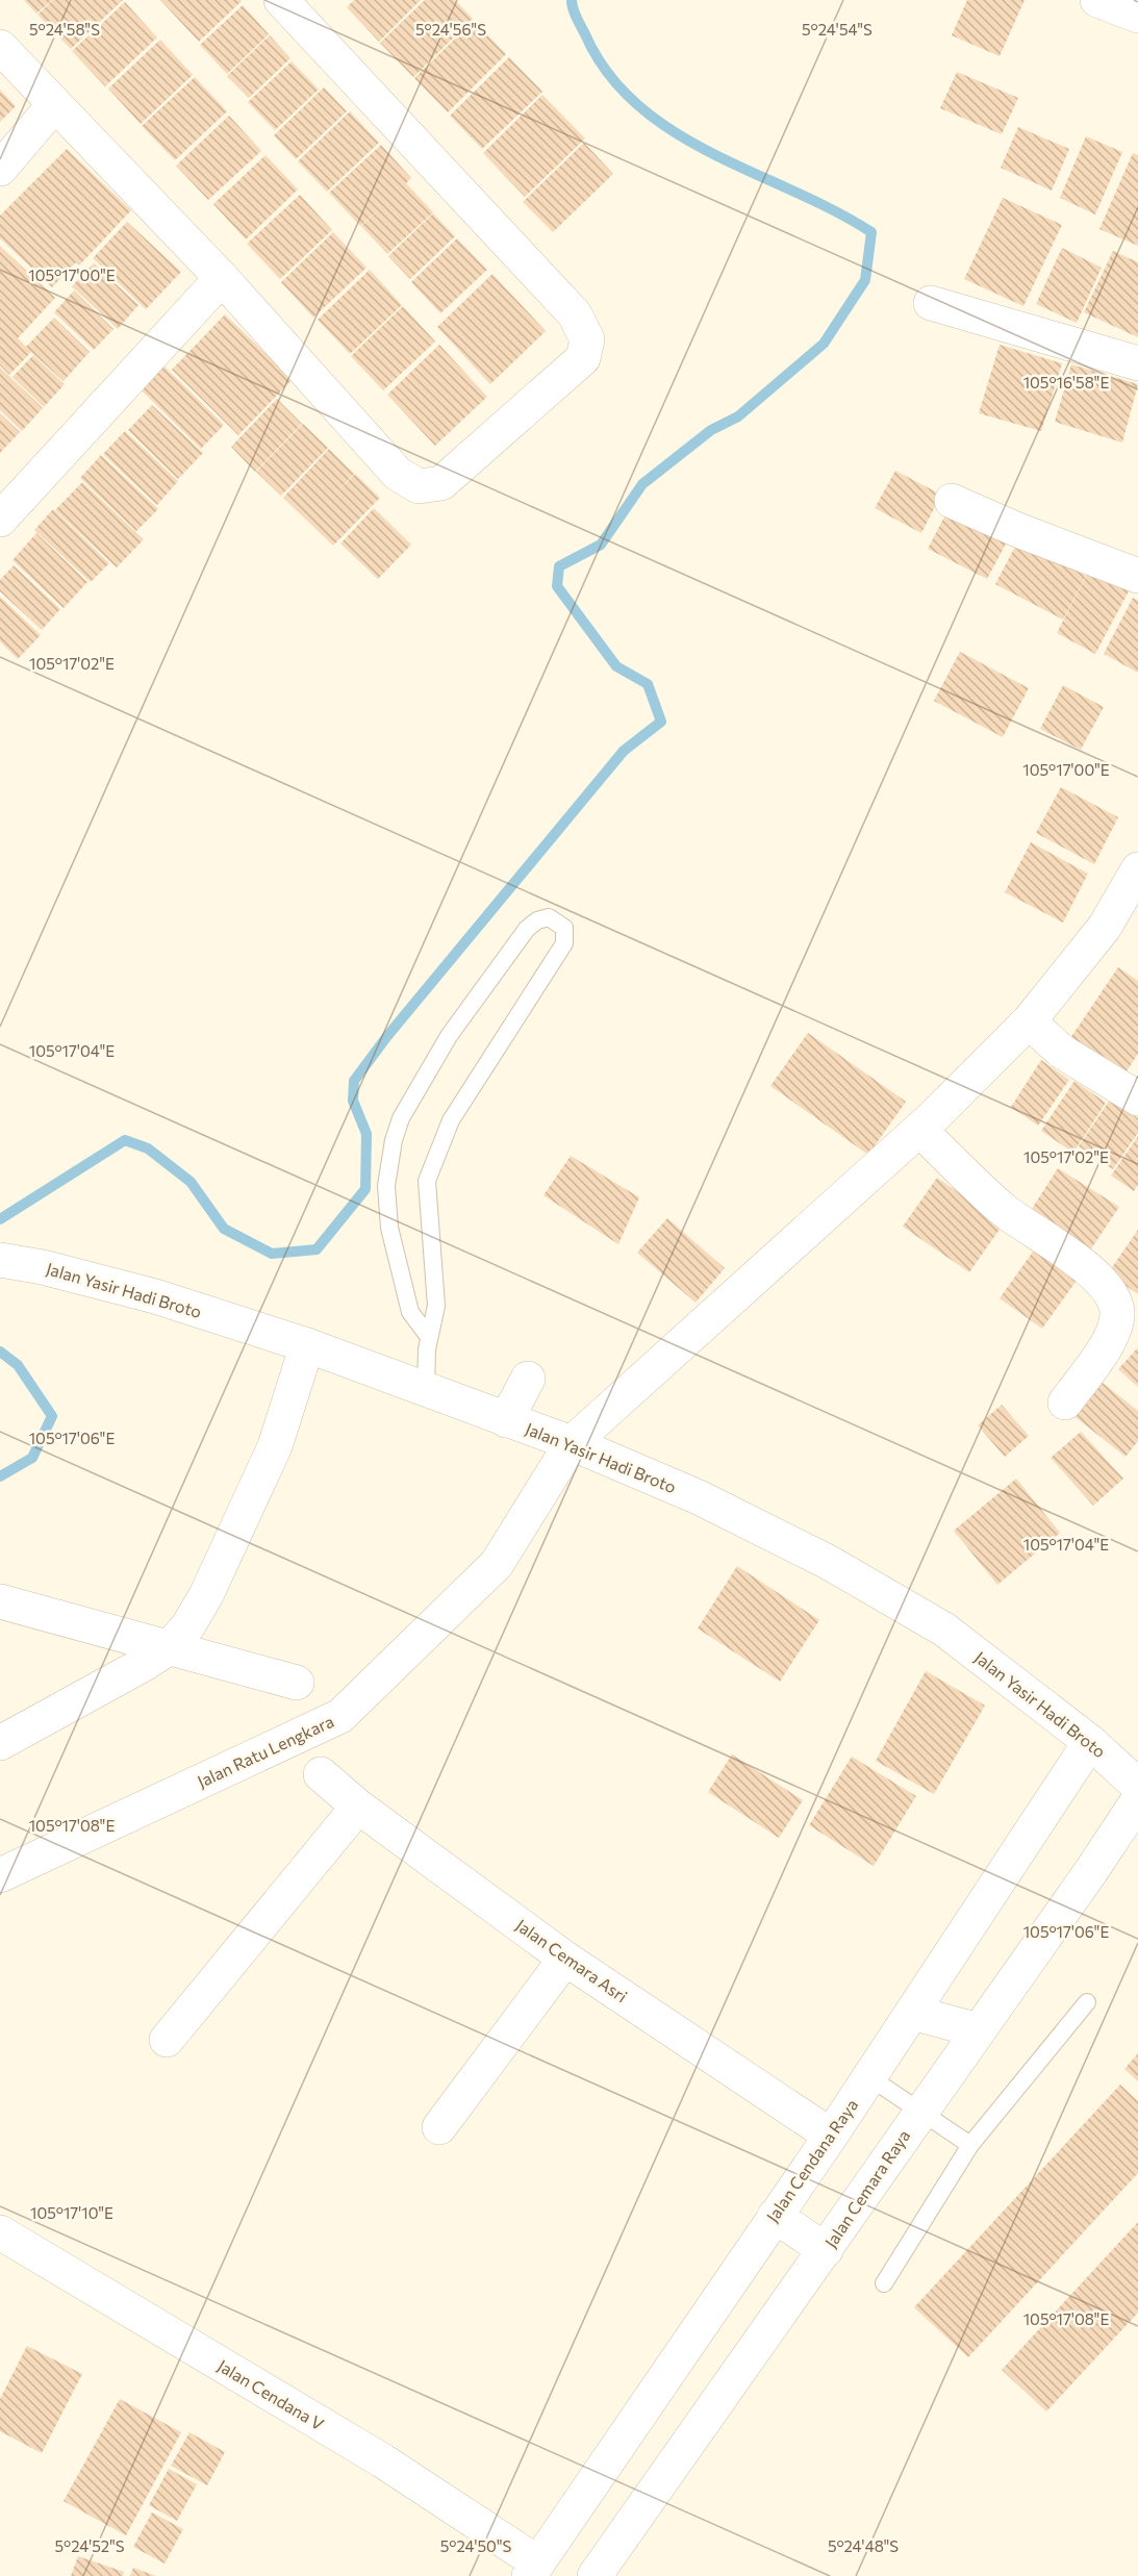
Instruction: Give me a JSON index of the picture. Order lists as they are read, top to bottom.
{
  "streets": {
    "street": [
      "Jalan Yasir Hadi Broto",
      "Jalan Ratu Lengkara",
      "Jalan Cemara Asri",
      "Jalan Cendana Raya",
      "Jalan Cemara Raya",
      "Jalan Cendana V"
    ]
  },
  "crossings": [
    ["Jalan Yasir Hadi Broto", "Jalan Ratu Lengkara"],
    ["Jalan Yasir Hadi Broto", "Jalan Cendana Raya"],
    ["Jalan Cemara Asri", "Jalan Cendana Raya"],
    ["Jalan Cendana Raya", "Jalan Cendana V"]
  ],
  "coordinates": [
    "5°24'58\"S",
    "5°24'56\"S",
    "5°24'54\"S",
    "105°17'00\"E",
    "105°16'58\"E",
    "105°17'02\"E",
    "105°17'04\"E",
    "105°17'06\"E",
    "105°17'08\"E",
    "105°17'10\"E",
    "5°24'52\"S",
    "5°24'50\"S",
    "5°24'48\"S"
  ]
}
